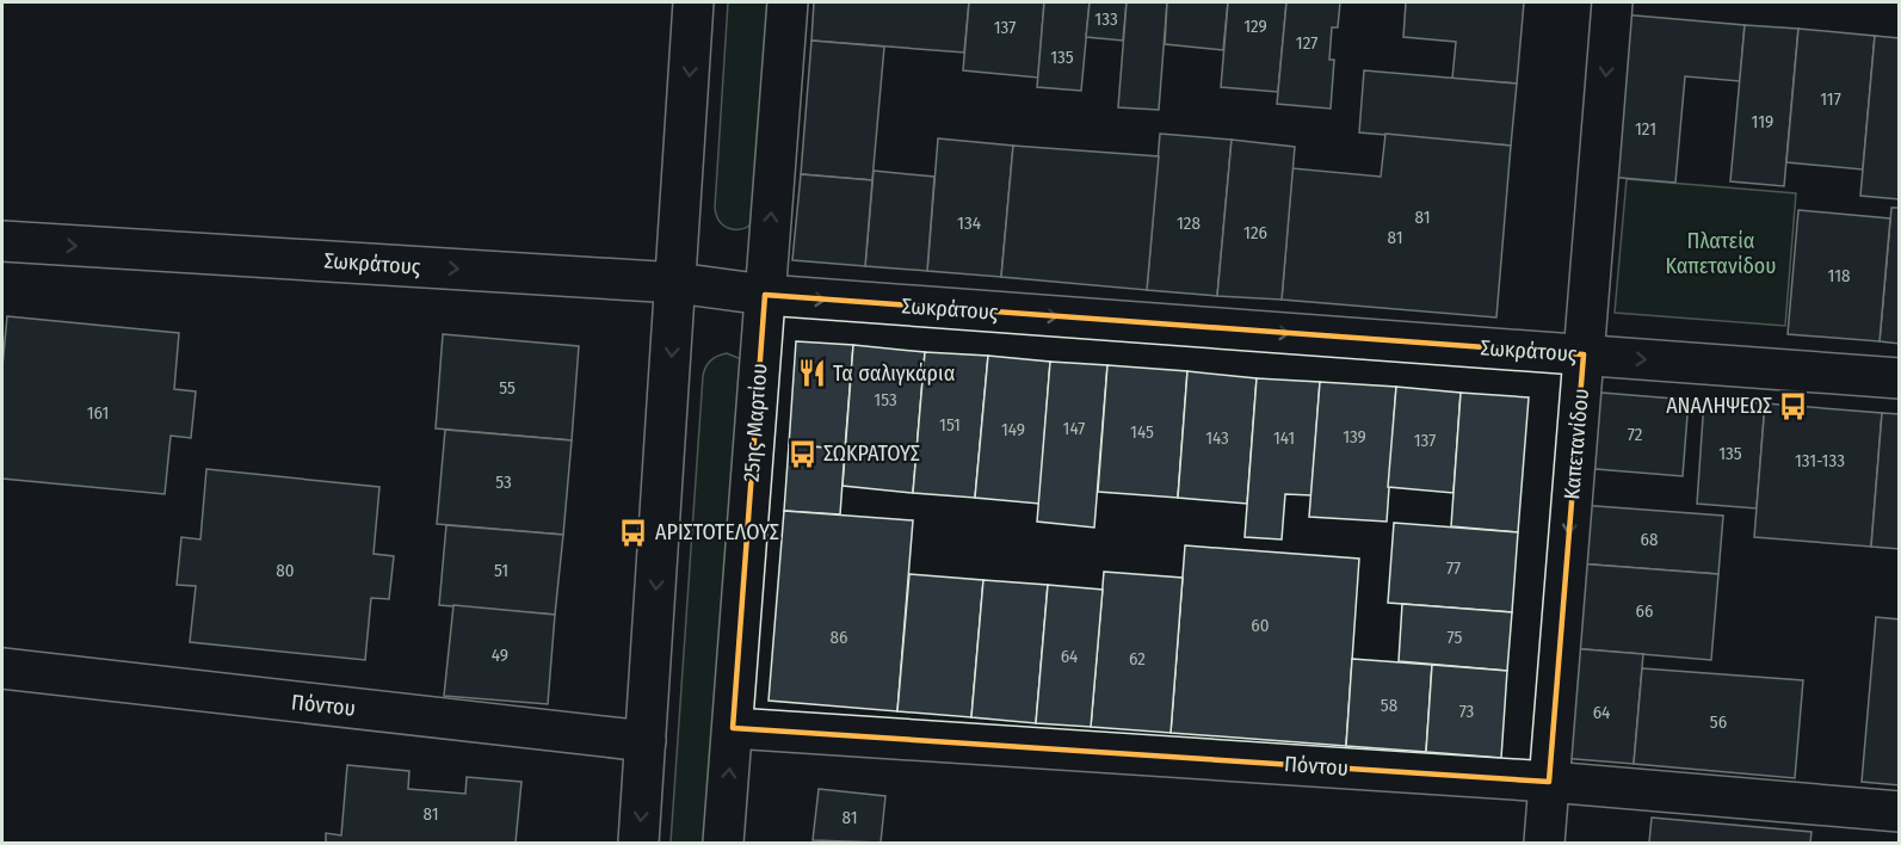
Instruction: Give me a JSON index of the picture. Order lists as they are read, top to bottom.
{
  "streets": {
    "street": [
      "Σωκράτους",
      "25ης Μαρτίου",
      "Καπετανίδου",
      "Πόντου"
    ]
  },
  "crossings": [
    ["Σωκράτους", "25ης Μαρτίου"],
    ["Σωκράτους", "Καπετανίδου"],
    ["25ης Μαρτίου", "Πόντου"],
    ["Καπετανίδου", "Πόντου"]
  ],
  "one_way": ["Σωκράτους", "Καπετανίδου"],
  "parks": ["Πλατεία Καπετανίδου"],
  "places": {
    "restaurant": ["Τα σαλιγκάρια"],
    "bus stop": ["ΑΝΑΛΗΨΕΩΣ", "ΣΩΚΡΑΤΟΥΣ", "ΑΡΙΣΤΟΤΕΛΟΥΣ"]
  },
  "house_numbers": [
    "133",
    "129",
    "137",
    "127",
    "135",
    "117",
    "119",
    "121",
    "81",
    "134",
    "128",
    "126",
    "81",
    "118",
    "55",
    "153",
    "161",
    "151",
    "147",
    "149",
    "145",
    "72",
    "139",
    "143",
    "141",
    "137",
    "135",
    "131-133",
    "53",
    "68",
    "77",
    "80",
    "51",
    "66",
    "60",
    "86",
    "75",
    "49",
    "64",
    "62",
    "58",
    "73",
    "64",
    "56",
    "81",
    "81"
  ]
}
